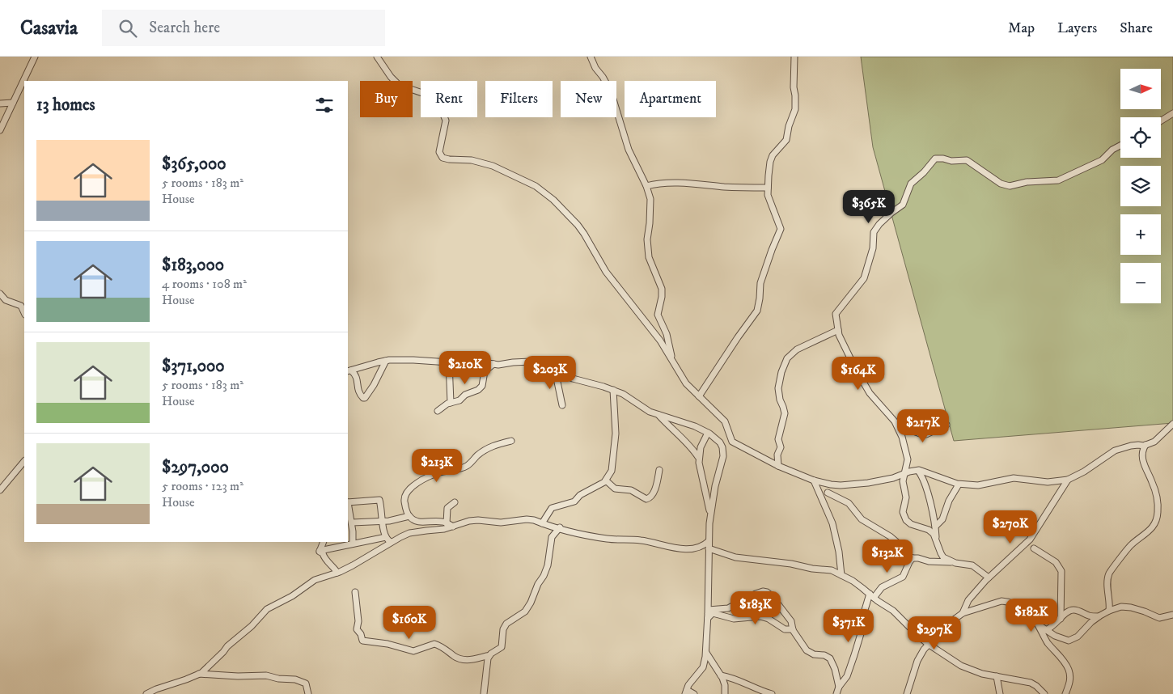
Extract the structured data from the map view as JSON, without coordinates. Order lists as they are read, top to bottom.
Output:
{
  "north": "right",
  "page": {
    "header": "Casavia",
    "search": "Search here",
    "nav": ["Map", "Layers", "Share"],
    "map_buttons": ["+", "−"],
    "chip": [
      "Buy",
      "Rent",
      "Filters",
      "New",
      "Apartment"
    ],
    "heading": "13 homes",
    "list": [
      {
        "name": "$365,000",
        "note": "5 rooms · 183 m² · House"
      },
      {
        "name": "$183,000",
        "note": "4 rooms · 108 m² · House"
      },
      {
        "name": "$371,000",
        "note": "5 rooms · 183 m² · House"
      },
      {
        "name": "$297,000",
        "note": "5 rooms · 123 m² · House"
      }
    ],
    "price": [
      "$365K",
      "$210K",
      "$203K",
      "$164K",
      "$217K",
      "$213K",
      "$270K",
      "$132K",
      "$183K",
      "$182K",
      "$160K",
      "$371K",
      "$297K"
    ]
  }
}
